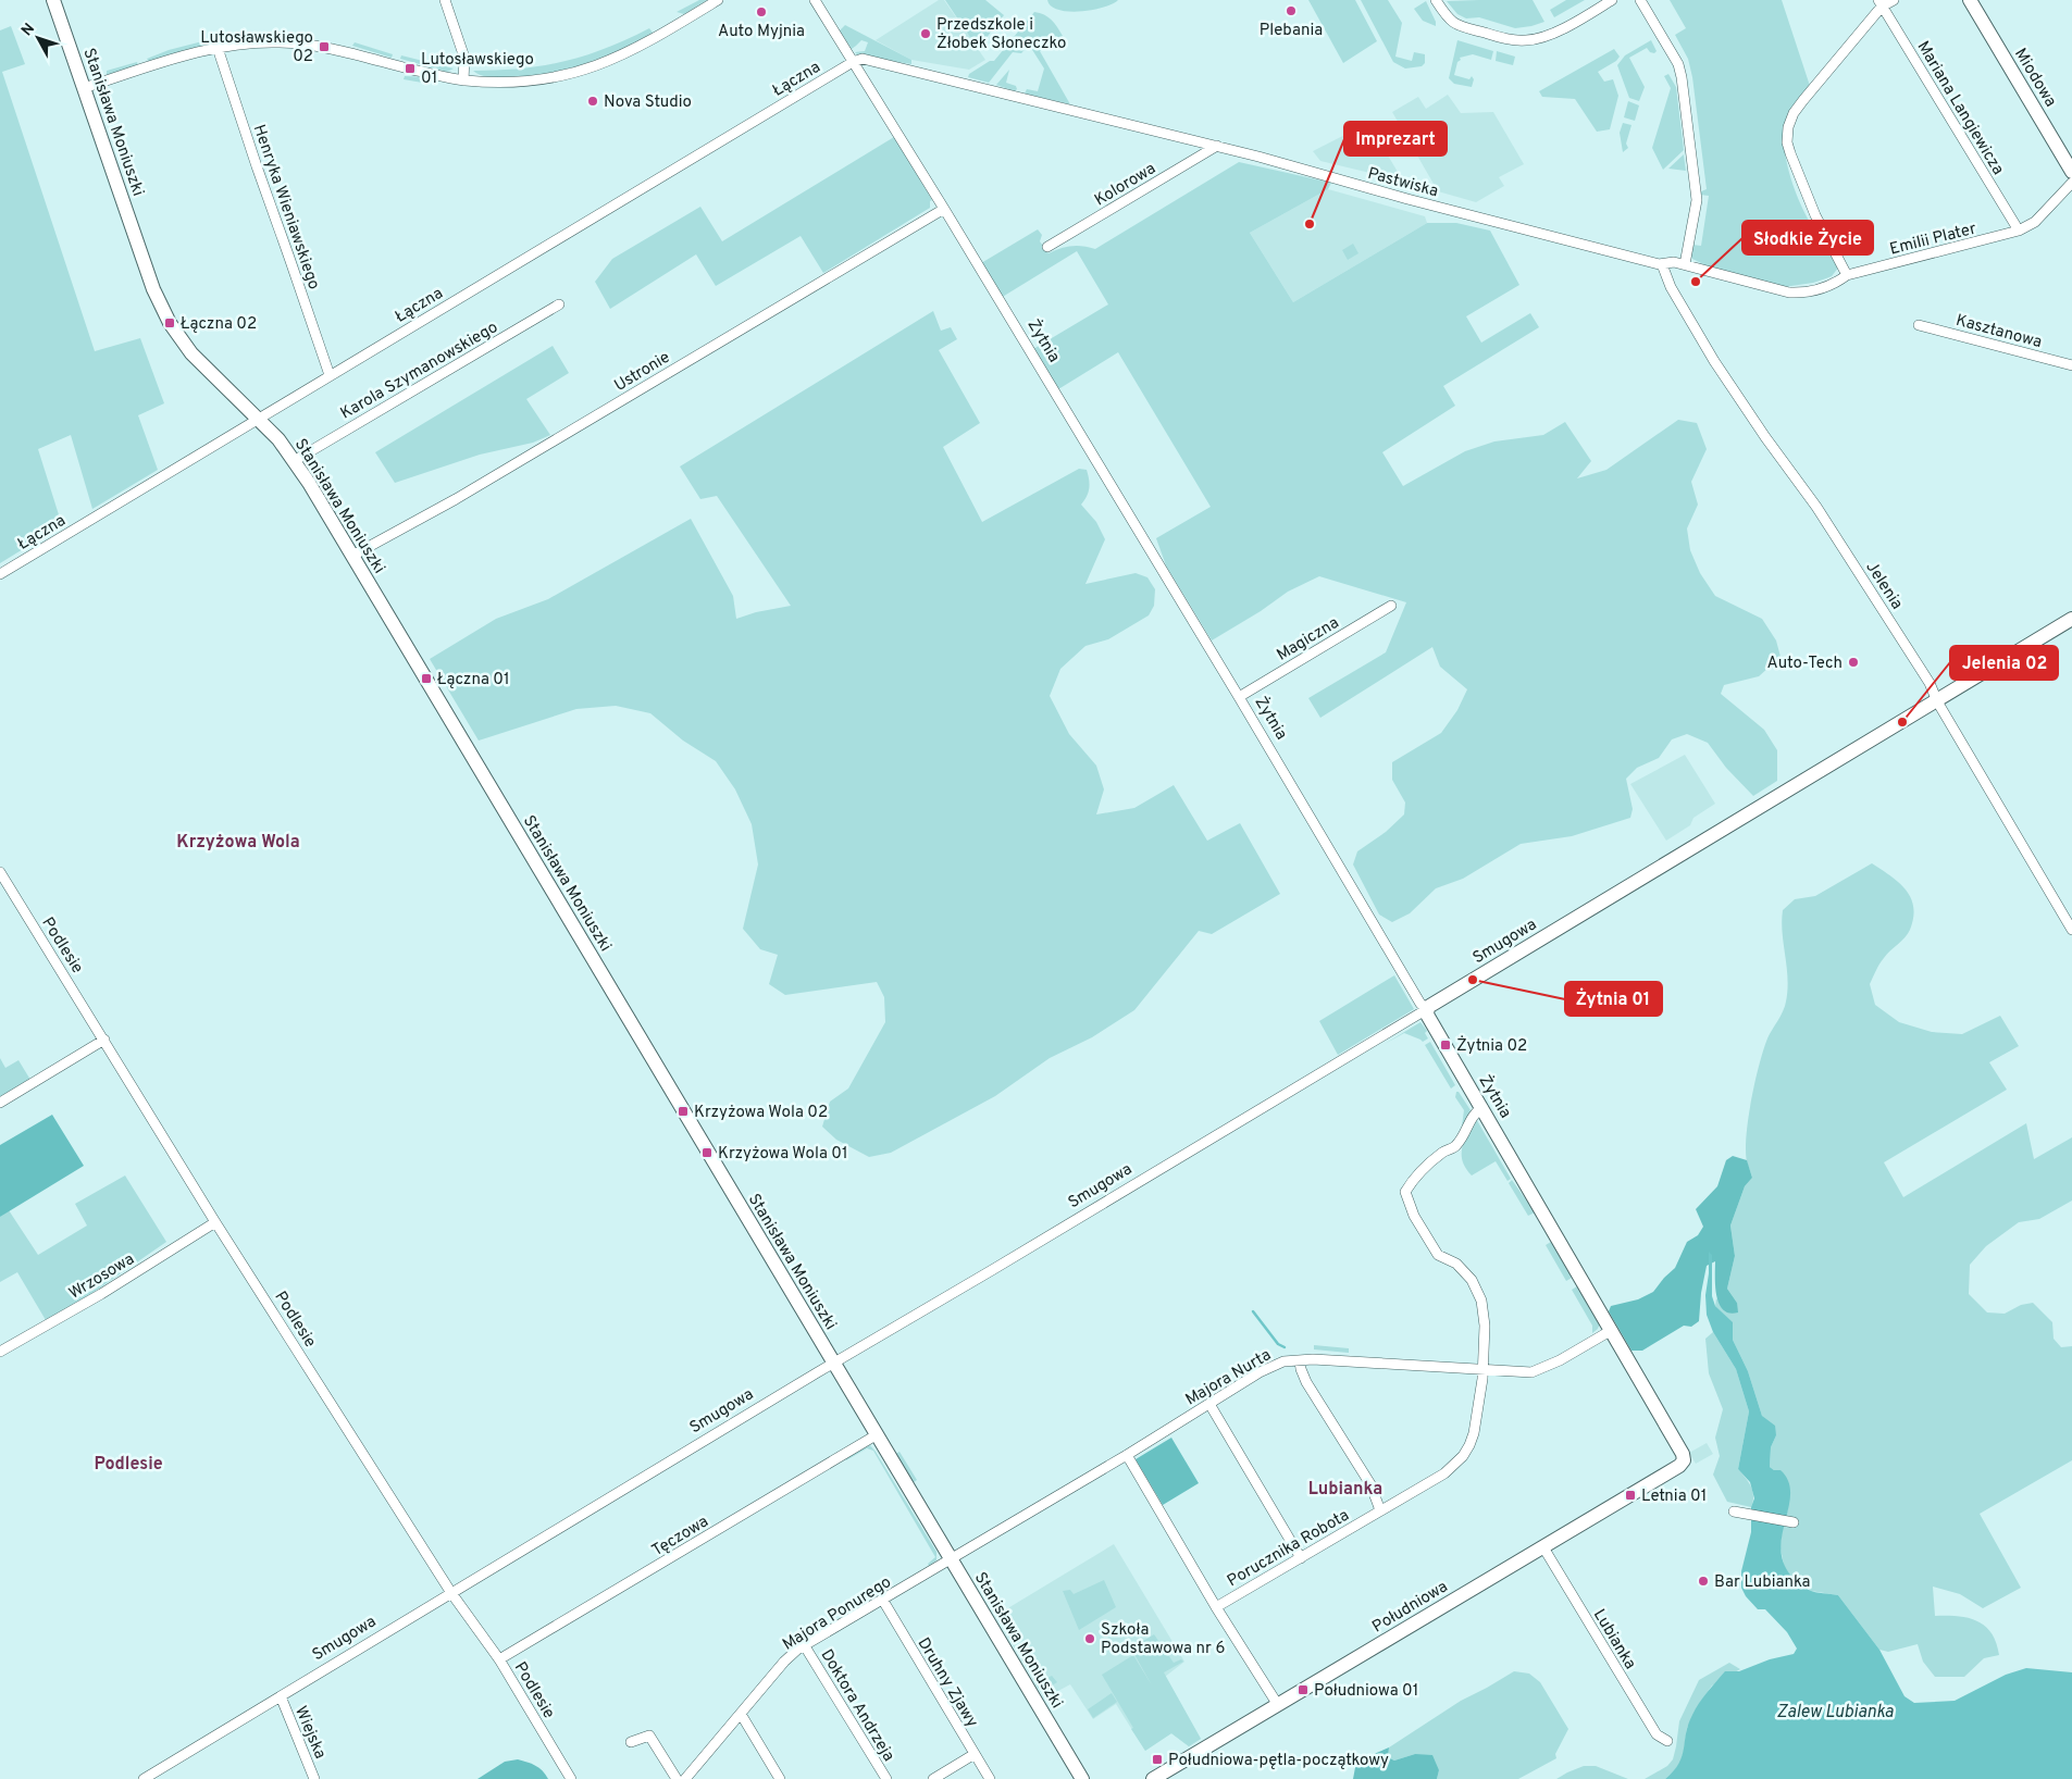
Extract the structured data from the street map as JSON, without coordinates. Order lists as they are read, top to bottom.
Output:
{
  "streets": {
    "street": [
      "Miodowa",
      "Łączna",
      "Mariana Langiewicza",
      "Stanisława Moniuszki",
      "Pastwiska",
      "Kolorowa",
      "Henryka Wieniawskiego",
      "Emilii Plater",
      "Kasztanowa",
      "Żytnia",
      "Karola Szymanowskiego",
      "Ustronie",
      "Jelenia",
      "Magiczna",
      "Smugowa",
      "Podlesie",
      "Wrzosowa",
      "Majora Nurta",
      "Tęczowa",
      "Porucznika Robota",
      "Południowa",
      "Majora Ponurego",
      "Lubianka",
      "Druhny Zjawy",
      "Doktora Andrzeja",
      "Wiejska"
    ]
  },
  "crossings": [
    ["Łączna", "Stanisława Moniuszki"],
    ["Łączna", "Pastwiska"],
    ["Łączna", "Henryka Wieniawskiego"],
    ["Łączna", "Żytnia"],
    ["Mariana Langiewicza", "Emilii Plater"],
    ["Stanisława Moniuszki", "Karola Szymanowskiego"],
    ["Stanisława Moniuszki", "Ustronie"],
    ["Stanisława Moniuszki", "Smugowa"],
    ["Stanisława Moniuszki", "Majora Nurta"],
    ["Stanisława Moniuszki", "Tęczowa"],
    ["Stanisława Moniuszki", "Majora Ponurego"],
    ["Pastwiska", "Kolorowa"],
    ["Pastwiska", "Emilii Plater"],
    ["Pastwiska", "Żytnia"],
    ["Pastwiska", "Jelenia"],
    ["Żytnia", "Ustronie"],
    ["Żytnia", "Magiczna"],
    ["Żytnia", "Smugowa"],
    ["Żytnia", "Majora Nurta"],
    ["Żytnia", "Porucznika Robota"],
    ["Żytnia", "Południowa"],
    ["Jelenia", "Smugowa"],
    ["Smugowa", "Podlesie"],
    ["Smugowa", "Wiejska"],
    ["Podlesie", "Wrzosowa"],
    ["Podlesie", "Tęczowa"],
    ["Majora Nurta", "Porucznika Robota"],
    ["Majora Nurta", "Majora Ponurego"],
    ["Południowa", "Lubianka"],
    ["Majora Ponurego", "Druhny Zjawy"],
    ["Majora Ponurego", "Doktora Andrzeja"]
  ],
  "districts": ["Krzyżowa Wola", "Podlesie", "Lubianka"],
  "water": ["Zalew Lubianka"],
  "places": {
    "other": [
      "Plebania",
      "Auto Myjnia",
      "Przedszkole i Żłobek Słoneczko",
      "Nova Studio",
      "Imprezart",
      "Słodkie Życie",
      "Auto-Tech",
      "Jelenia 02",
      "Żytnia 01",
      "Bar Lubianka",
      "Szkoła Podstawowa nr 6"
    ],
    "transit": [
      "Lutosławskiego 02",
      "Lutosławskiego 01",
      "Łączna 02",
      "Łączna 01",
      "Żytnia 02",
      "Krzyżowa Wola 02",
      "Krzyżowa Wola 01",
      "Letnia 01",
      "Południowa 01",
      "Południowa-pętla-początkowy"
    ]
  },
  "north": "top left"
}
